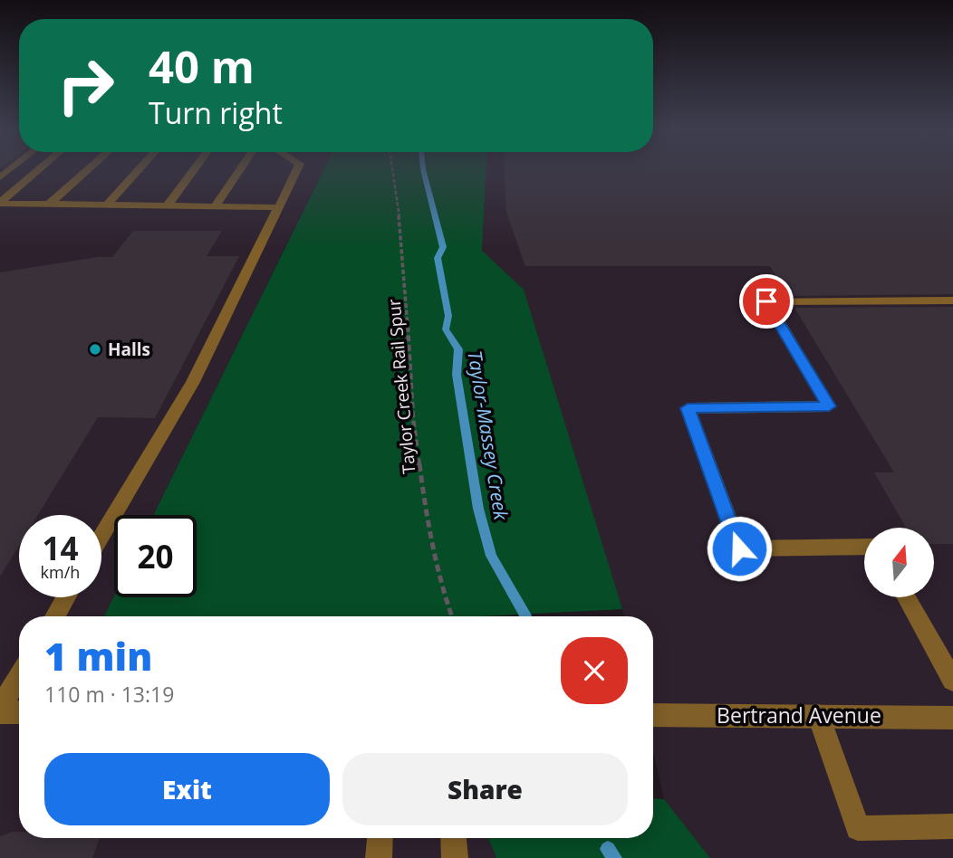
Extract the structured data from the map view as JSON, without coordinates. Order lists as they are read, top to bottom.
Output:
{
  "streets": {
    "street": ["Bertrand Avenue"],
    "path": ["Taylor Creek Rail Spur"]
  },
  "water": ["Taylor-Massey Creek"],
  "places": ["Halls"],
  "north": "top",
  "page": {
    "turn": ["40 m", "Turn right"],
    "speed": "14 km/h",
    "limit": "20",
    "heading": ["1 min", "110 m · 13:19"],
    "buttons": ["Exit", "Share"]
  }
}
